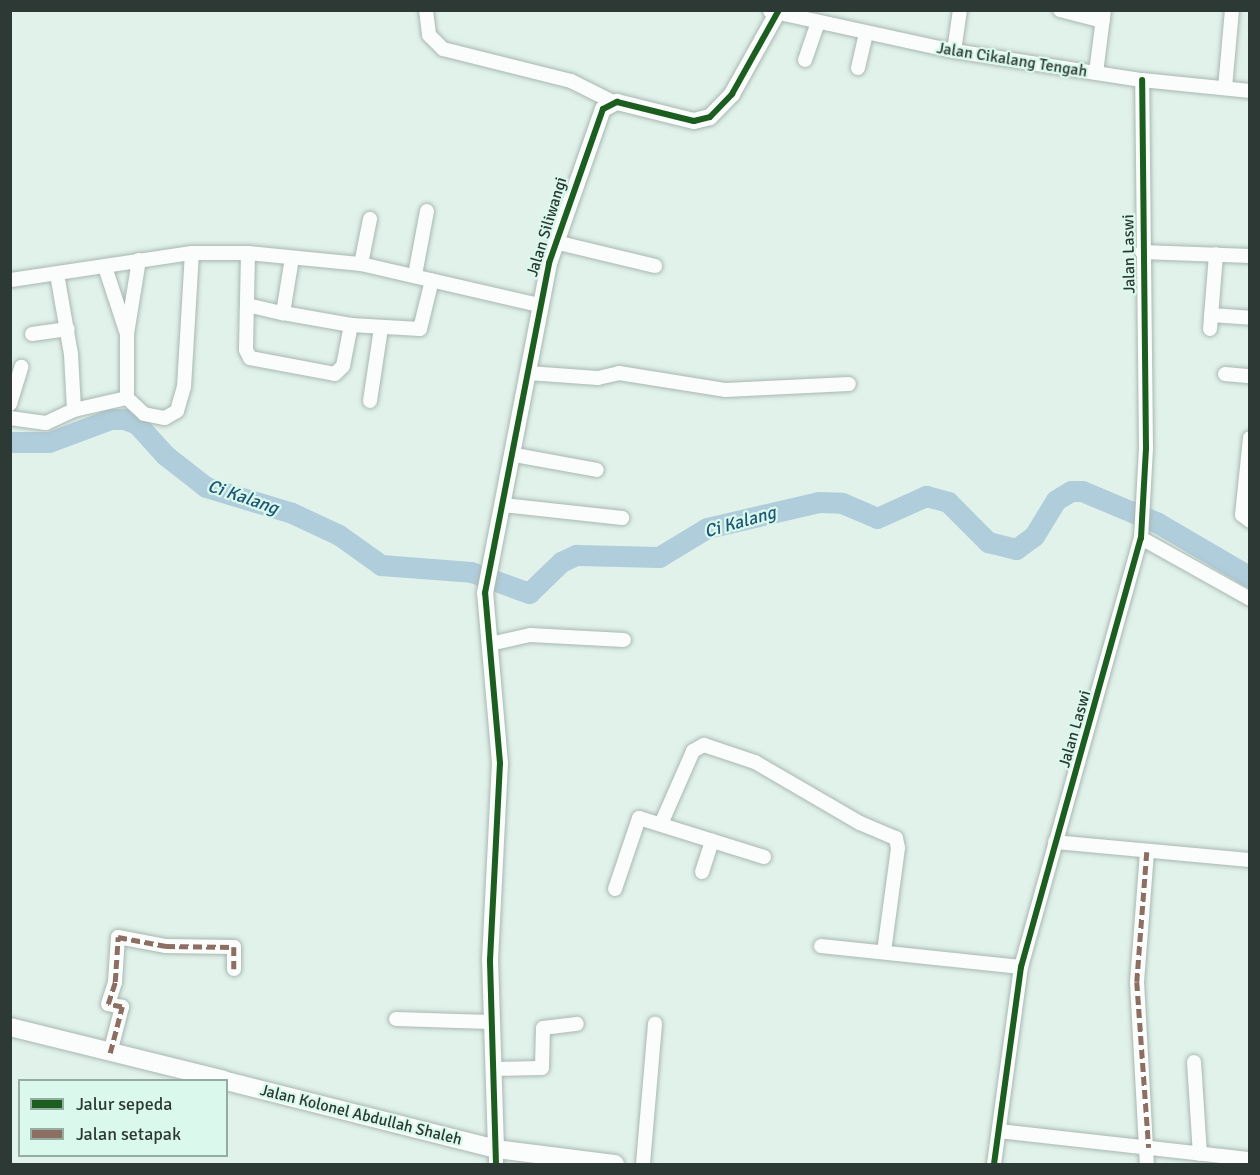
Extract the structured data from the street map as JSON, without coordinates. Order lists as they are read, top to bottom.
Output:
{
  "streets": {
    "main road": ["Jalan Kolonel Abdullah Shaleh"],
    "street": ["Jalan Cikalang Tengah", "Jalan Siliwangi", "Jalan Laswi"]
  },
  "crossings": [
    ["Jalan Cikalang Tengah", "Jalan Laswi"],
    ["Jalan Siliwangi", "Jalan Kolonel Abdullah Shaleh"]
  ],
  "water": ["Ci Kalang"],
  "legend": ["Jalur sepeda", "Jalan setapak"]
}
